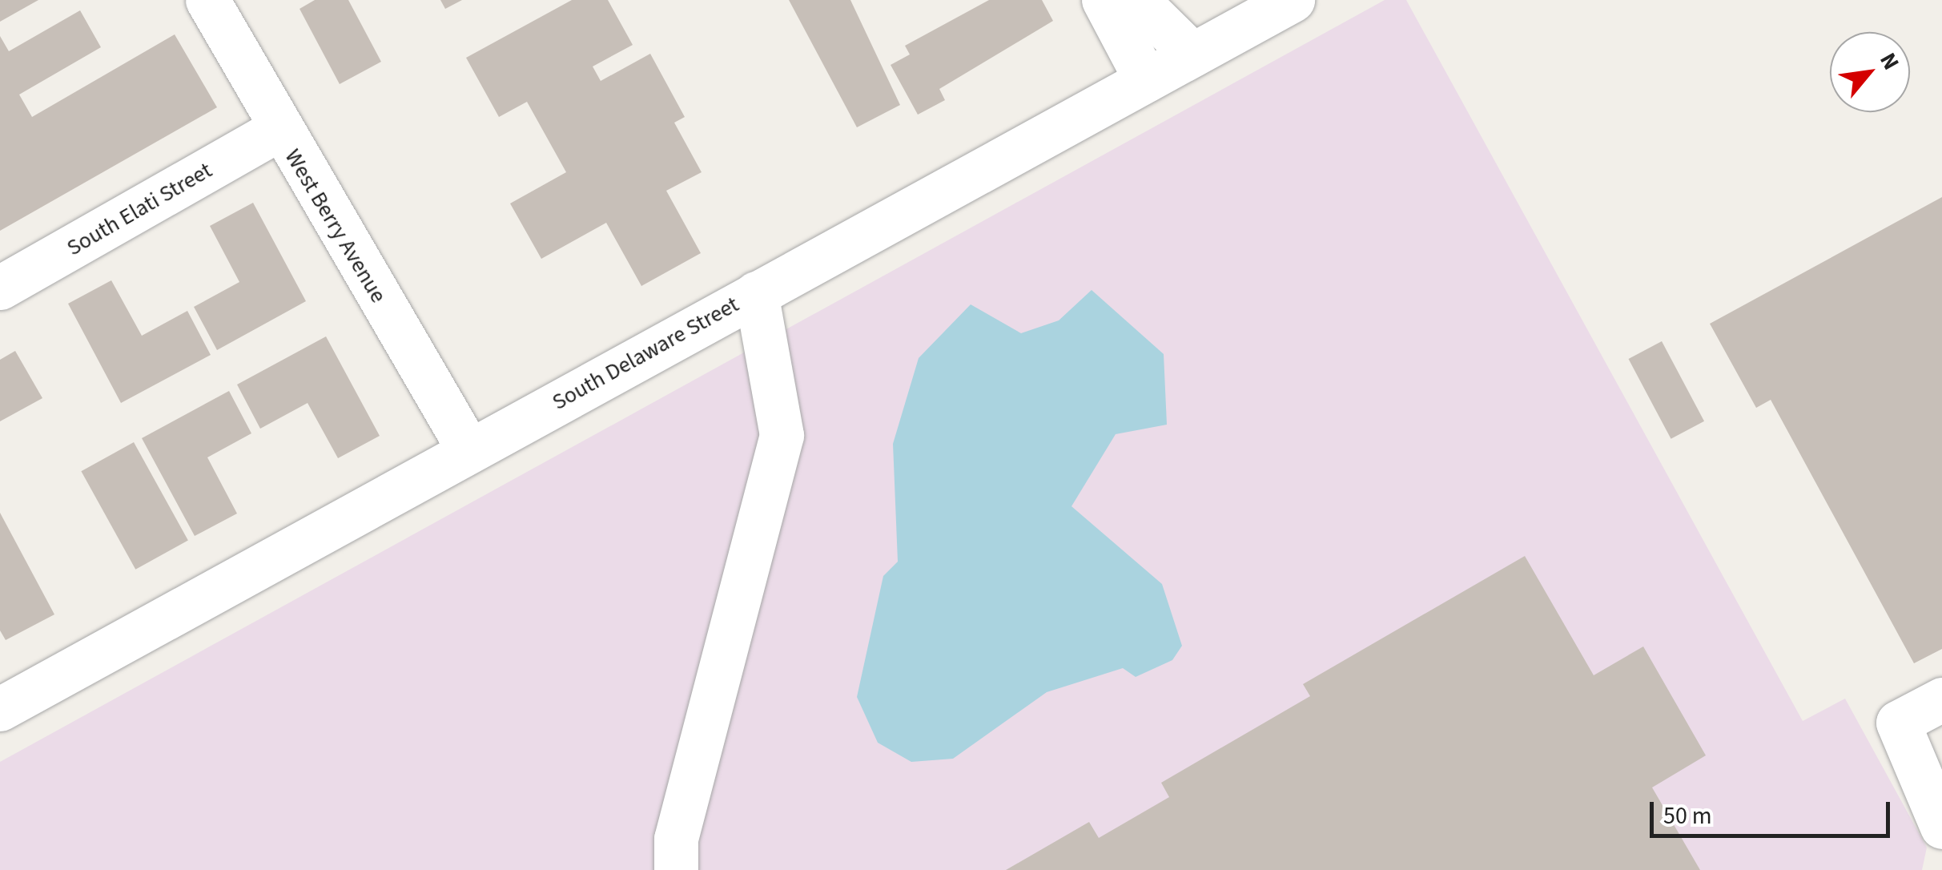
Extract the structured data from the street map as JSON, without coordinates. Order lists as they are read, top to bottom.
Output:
{
  "streets": {
    "street": ["South Elati Street", "West Berry Avenue", "South Delaware Street"]
  },
  "crossings": [
    ["South Elati Street", "West Berry Avenue"],
    ["West Berry Avenue", "South Delaware Street"]
  ],
  "scale_bar": "50 m",
  "north": "top right"
}
